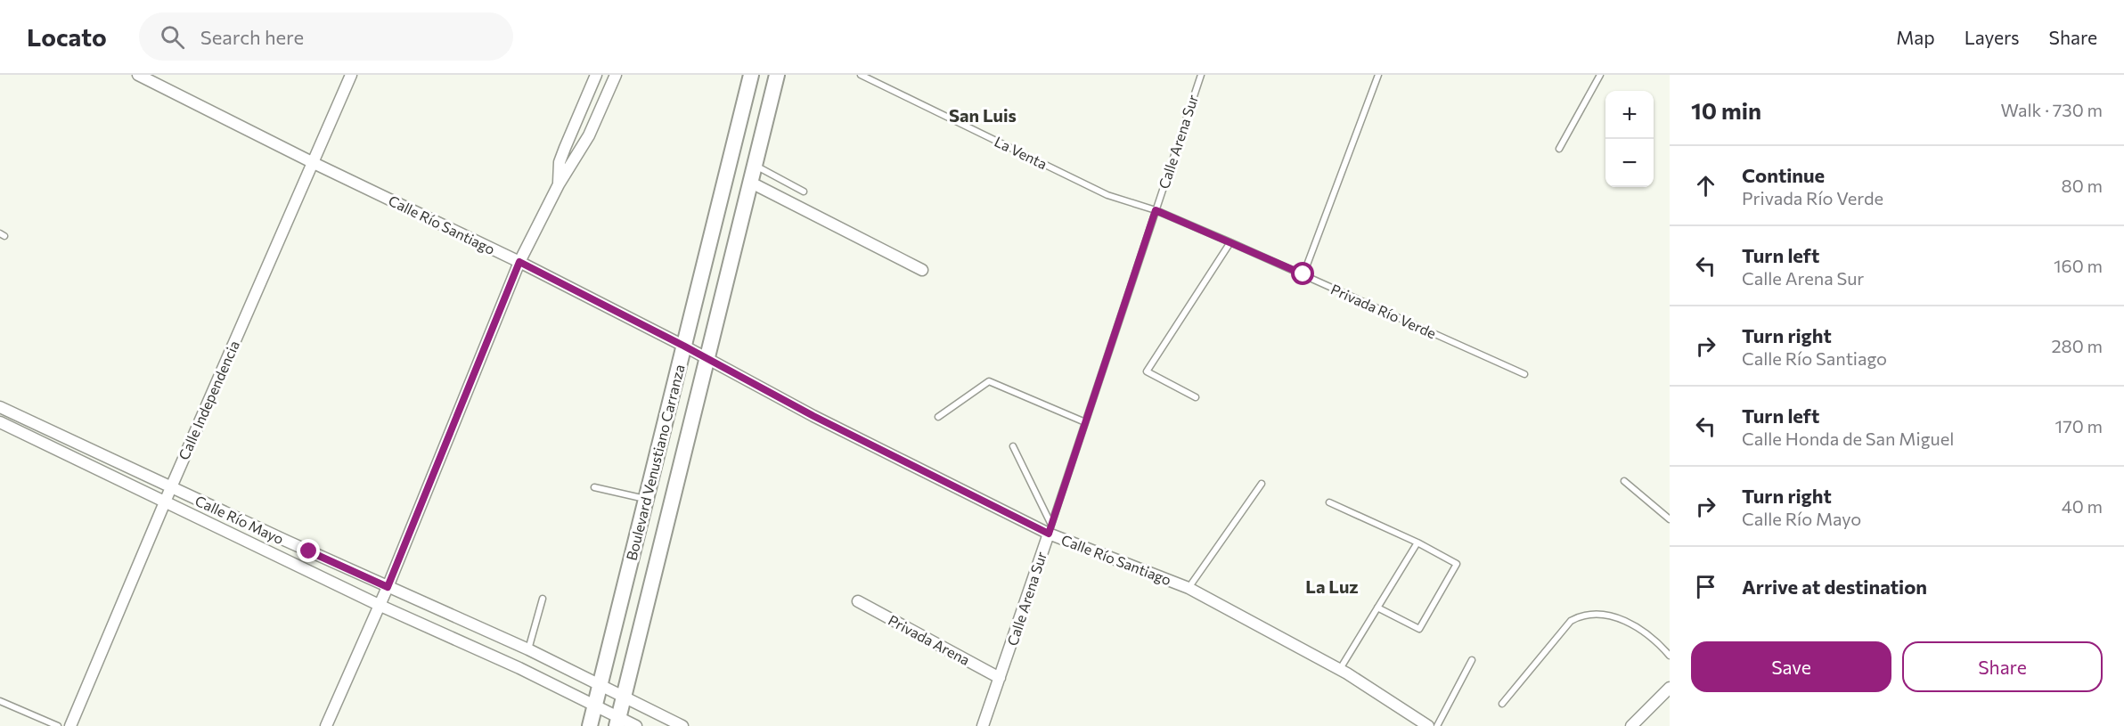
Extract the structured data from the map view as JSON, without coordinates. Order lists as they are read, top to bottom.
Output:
{
  "streets": {
    "main road": ["Boulevard Venustiano Carranza"],
    "street": [
      "Calle Arena Sur",
      "Calle Río Santiago",
      "Calle Independencia",
      "Calle Río Mayo",
      "Privada Arena"
    ],
    "lane": ["La Venta", "Privada Río Verde"]
  },
  "crossings": [
    ["Calle Arena Sur", "La Venta"],
    ["Calle Arena Sur", "Calle Río Santiago"],
    ["Calle Arena Sur", "Privada Río Verde"],
    ["Calle Arena Sur", "Privada Arena"],
    ["La Venta", "Privada Río Verde"],
    ["Calle Río Santiago", "Calle Independencia"],
    ["Calle Río Santiago", "Boulevard Venustiano Carranza"],
    ["Calle Independencia", "Calle Río Mayo"],
    ["Boulevard Venustiano Carranza", "Calle Río Mayo"]
  ],
  "districts": ["San Luis", "La Luz"],
  "page": {
    "header": "Locato",
    "search": "Search here",
    "nav": ["Map", "Layers", "Share"],
    "heading": ["10 min", "Walk · 730 m"],
    "map_buttons": ["+", "−"],
    "list": [
      ["Continue", "Privada Río Verde", "80 m"],
      ["Turn left", "Calle Arena Sur", "160 m"],
      ["Turn right", "Calle Río Santiago", "280 m"],
      ["Turn left", "Calle Honda de San Miguel", "170 m"],
      ["Turn right", "Calle Río Mayo", "40 m"],
      "Arrive at destination"
    ],
    "buttons": ["Save", "Share"]
  }
}
